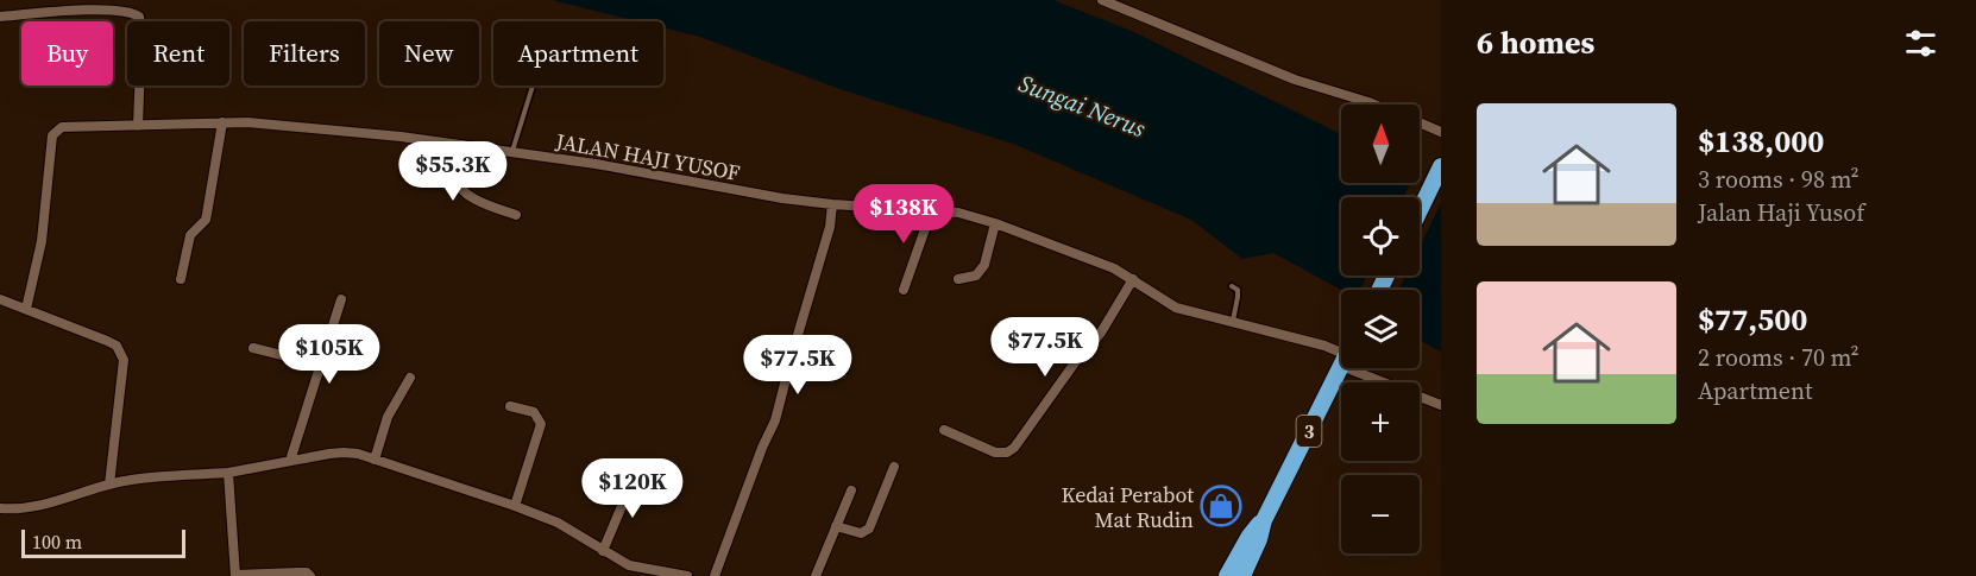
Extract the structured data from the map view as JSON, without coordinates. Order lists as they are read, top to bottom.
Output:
{
  "streets": {
    "highway": ["3"],
    "street": ["JALAN HAJI YUSOF"]
  },
  "water": ["Sungai Nerus"],
  "places": {
    "shop": ["Kedai Perabot Mat Rudin"]
  },
  "scale_bar": "100 m",
  "north": "top",
  "page": {
    "heading": "6 homes",
    "chip": [
      "Buy",
      "Rent",
      "Filters",
      "New",
      "Apartment"
    ],
    "list": [
      {
        "name": "$138,000",
        "note": "3 rooms · 98 m² · Jalan Haji Yusof"
      },
      {
        "name": "$77,500",
        "note": "2 rooms · 70 m² · Apartment"
      }
    ],
    "map_buttons": ["+", "−"],
    "price": [
      "$55.3K",
      "$138K",
      "$77.5K",
      "$105K",
      "$77.5K",
      "$120K"
    ],
    "scale": "100 m"
  }
}
